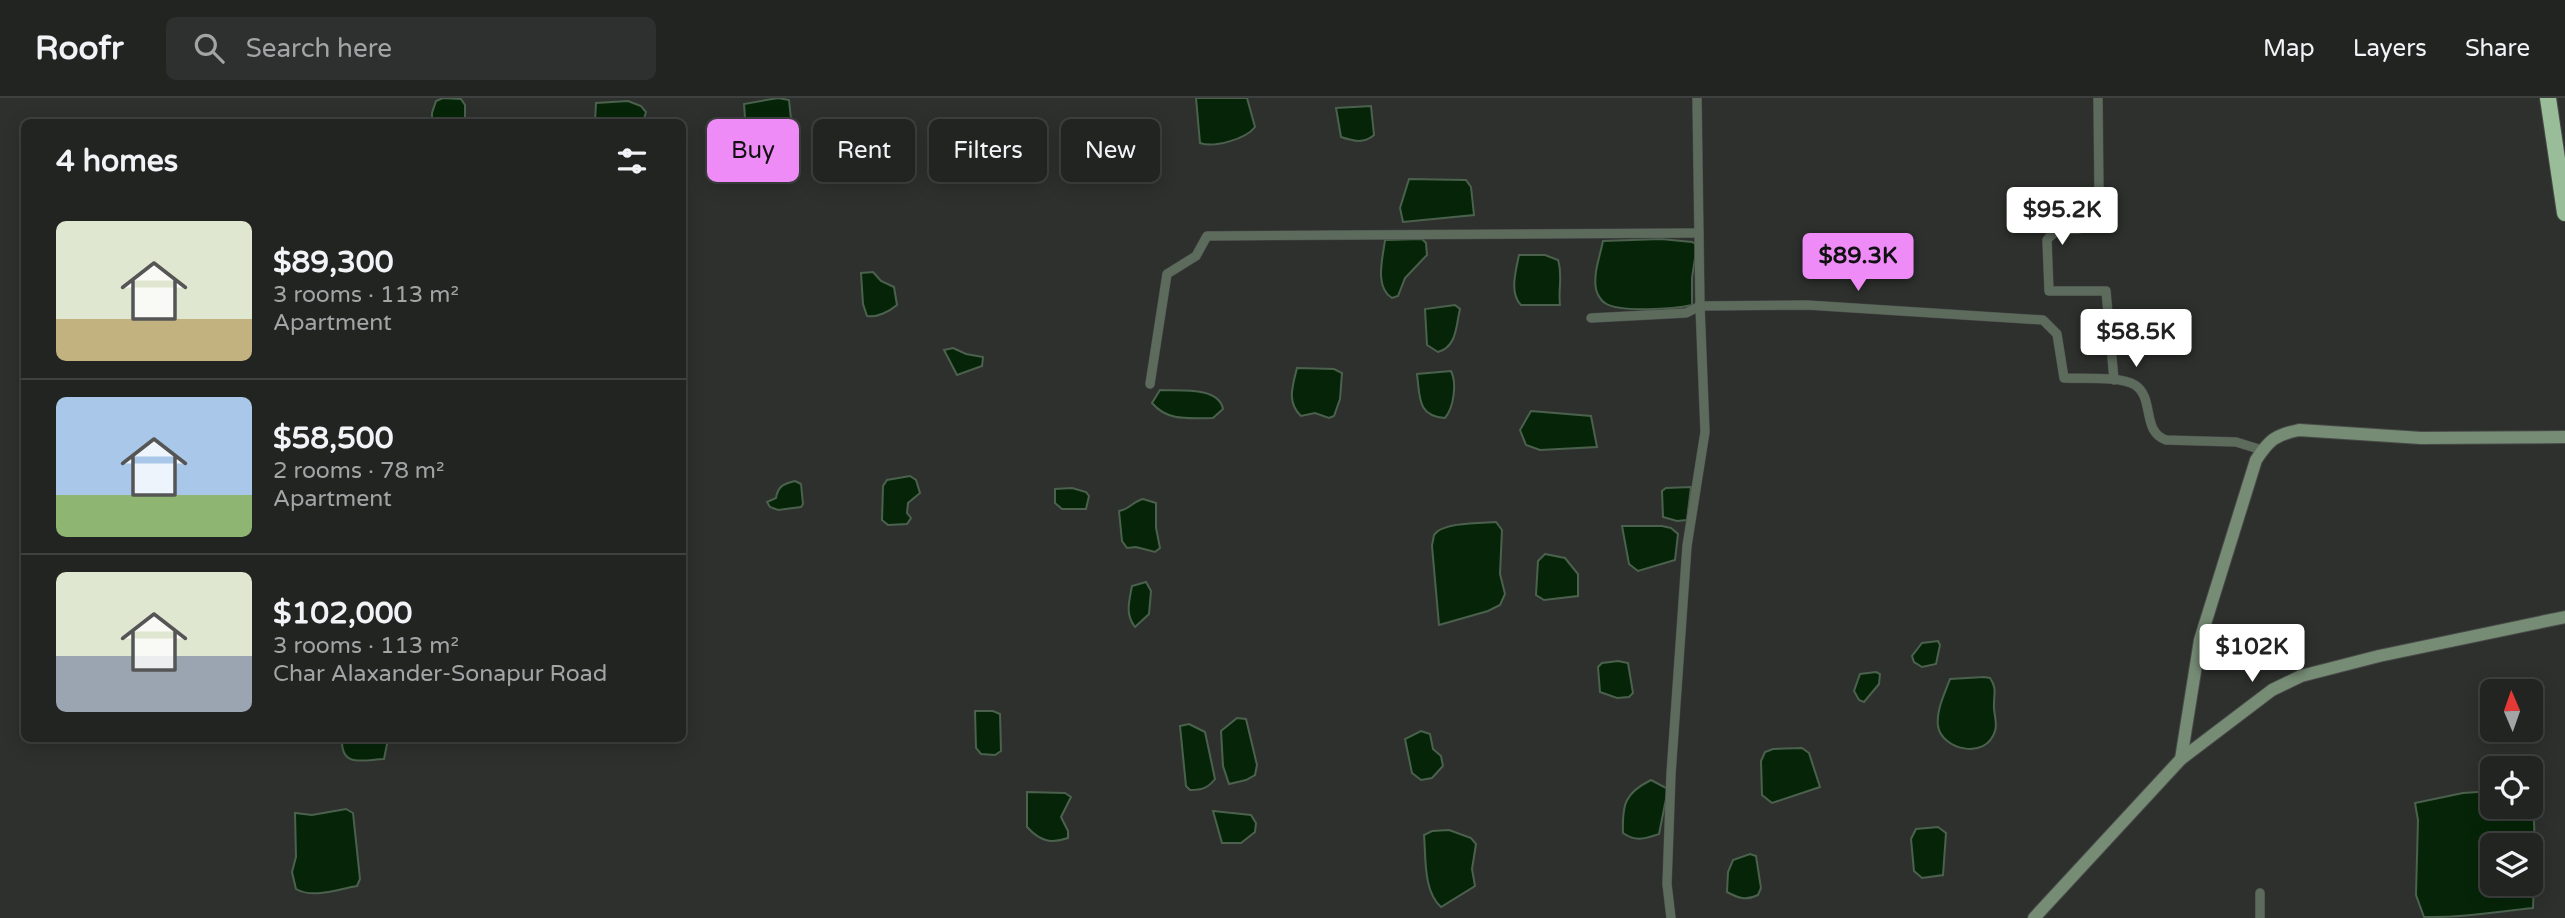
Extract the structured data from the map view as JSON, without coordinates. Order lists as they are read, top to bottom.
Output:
{
  "north": "top",
  "page": {
    "header": "Roofr",
    "search": "Search here",
    "nav": ["Map", "Layers", "Share"],
    "chip": [
      "Buy",
      "Rent",
      "Filters",
      "New"
    ],
    "heading": "4 homes",
    "price": [
      "$95.2K",
      "$89.3K",
      "$58.5K",
      "$102K"
    ],
    "list": [
      {
        "name": "$89,300",
        "note": "3 rooms · 113 m² · Apartment"
      },
      {
        "name": "$58,500",
        "note": "2 rooms · 78 m² · Apartment"
      },
      {
        "name": "$102,000",
        "note": "3 rooms · 113 m² · Char Alaxander-Sonapur Road"
      }
    ]
  }
}
